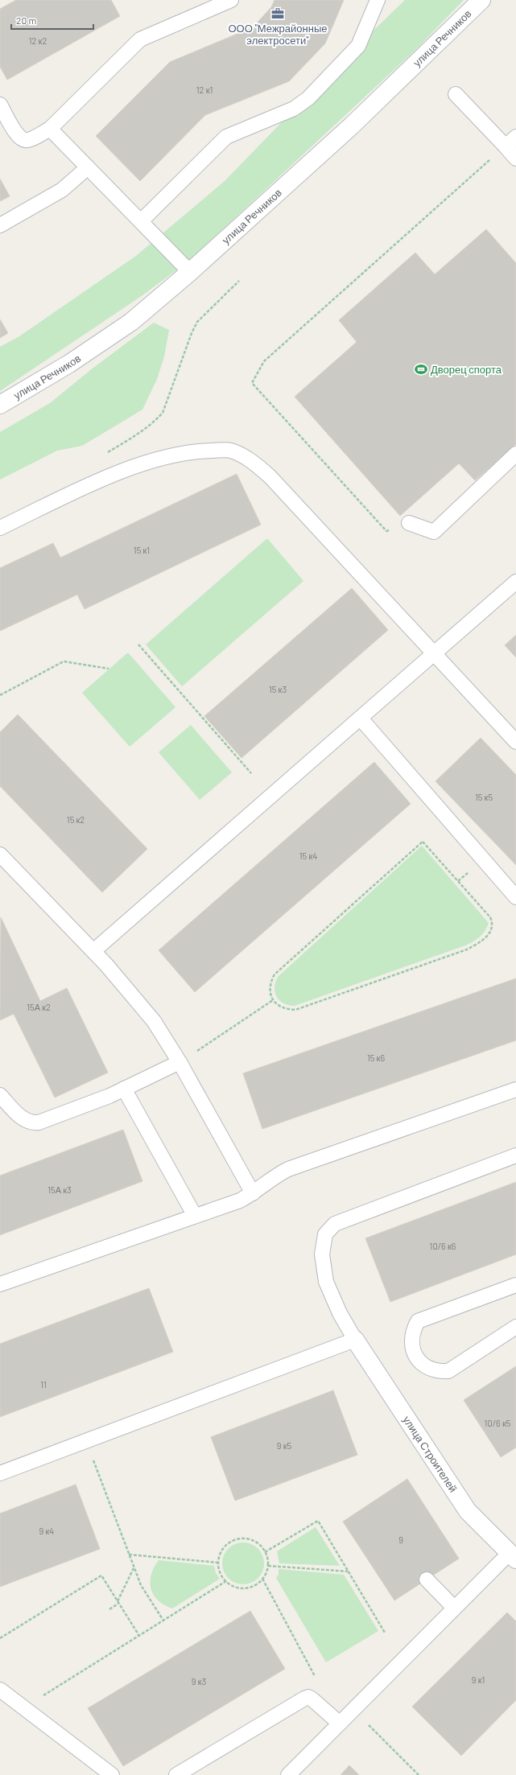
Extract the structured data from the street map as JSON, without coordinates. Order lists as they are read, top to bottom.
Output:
{
  "streets": {
    "street": ["улица Речников", "улица Строителей"]
  },
  "places": {
    "office": ["ООО \"Межрайонные электросети\""],
    "sports": ["Дворец спорта"]
  },
  "house_numbers": [
    "12 к2",
    "12 к1",
    "15 к1",
    "15 к3",
    "15 к5",
    "15 к2",
    "15 к4",
    "15А к2",
    "15 к6",
    "15А к3",
    "10/6 к6",
    "11",
    "10/6 к5",
    "9 к5",
    "9 к4",
    "9",
    "9 к1",
    "9 к3"
  ],
  "scale_bar": "20 m"
}
